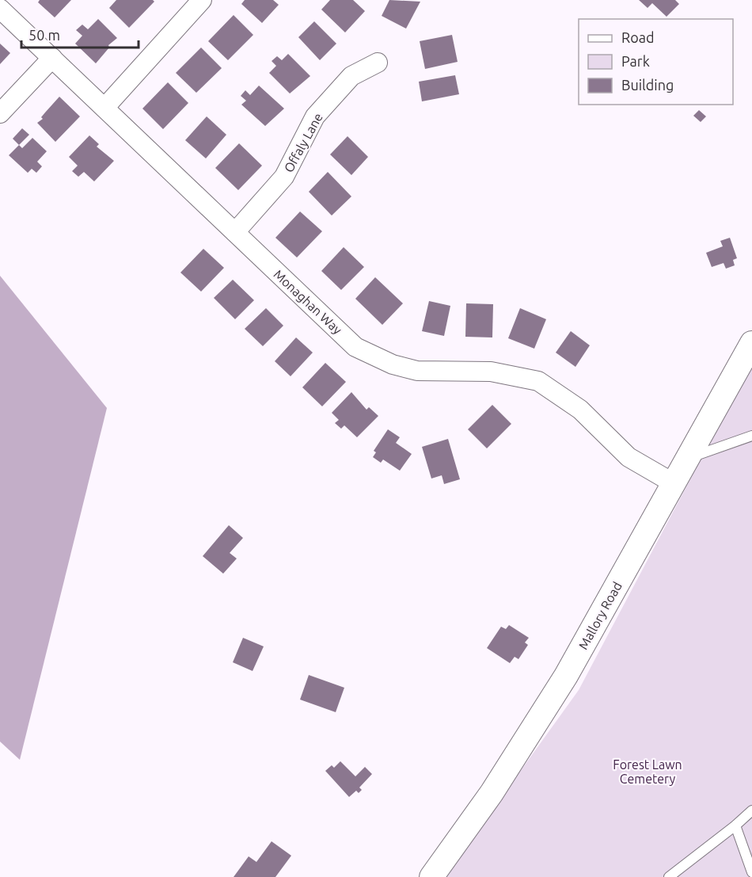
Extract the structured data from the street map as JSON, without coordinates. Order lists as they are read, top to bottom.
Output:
{
  "streets": {
    "street": ["Offaly Lane", "Monaghan Way", "Mallory Road"]
  },
  "crossings": [
    ["Offaly Lane", "Monaghan Way"],
    ["Monaghan Way", "Mallory Road"]
  ],
  "parks": ["Forest Lawn Cemetery"],
  "legend": ["Road", "Park", "Building"],
  "scale_bar": "50 m"
}
